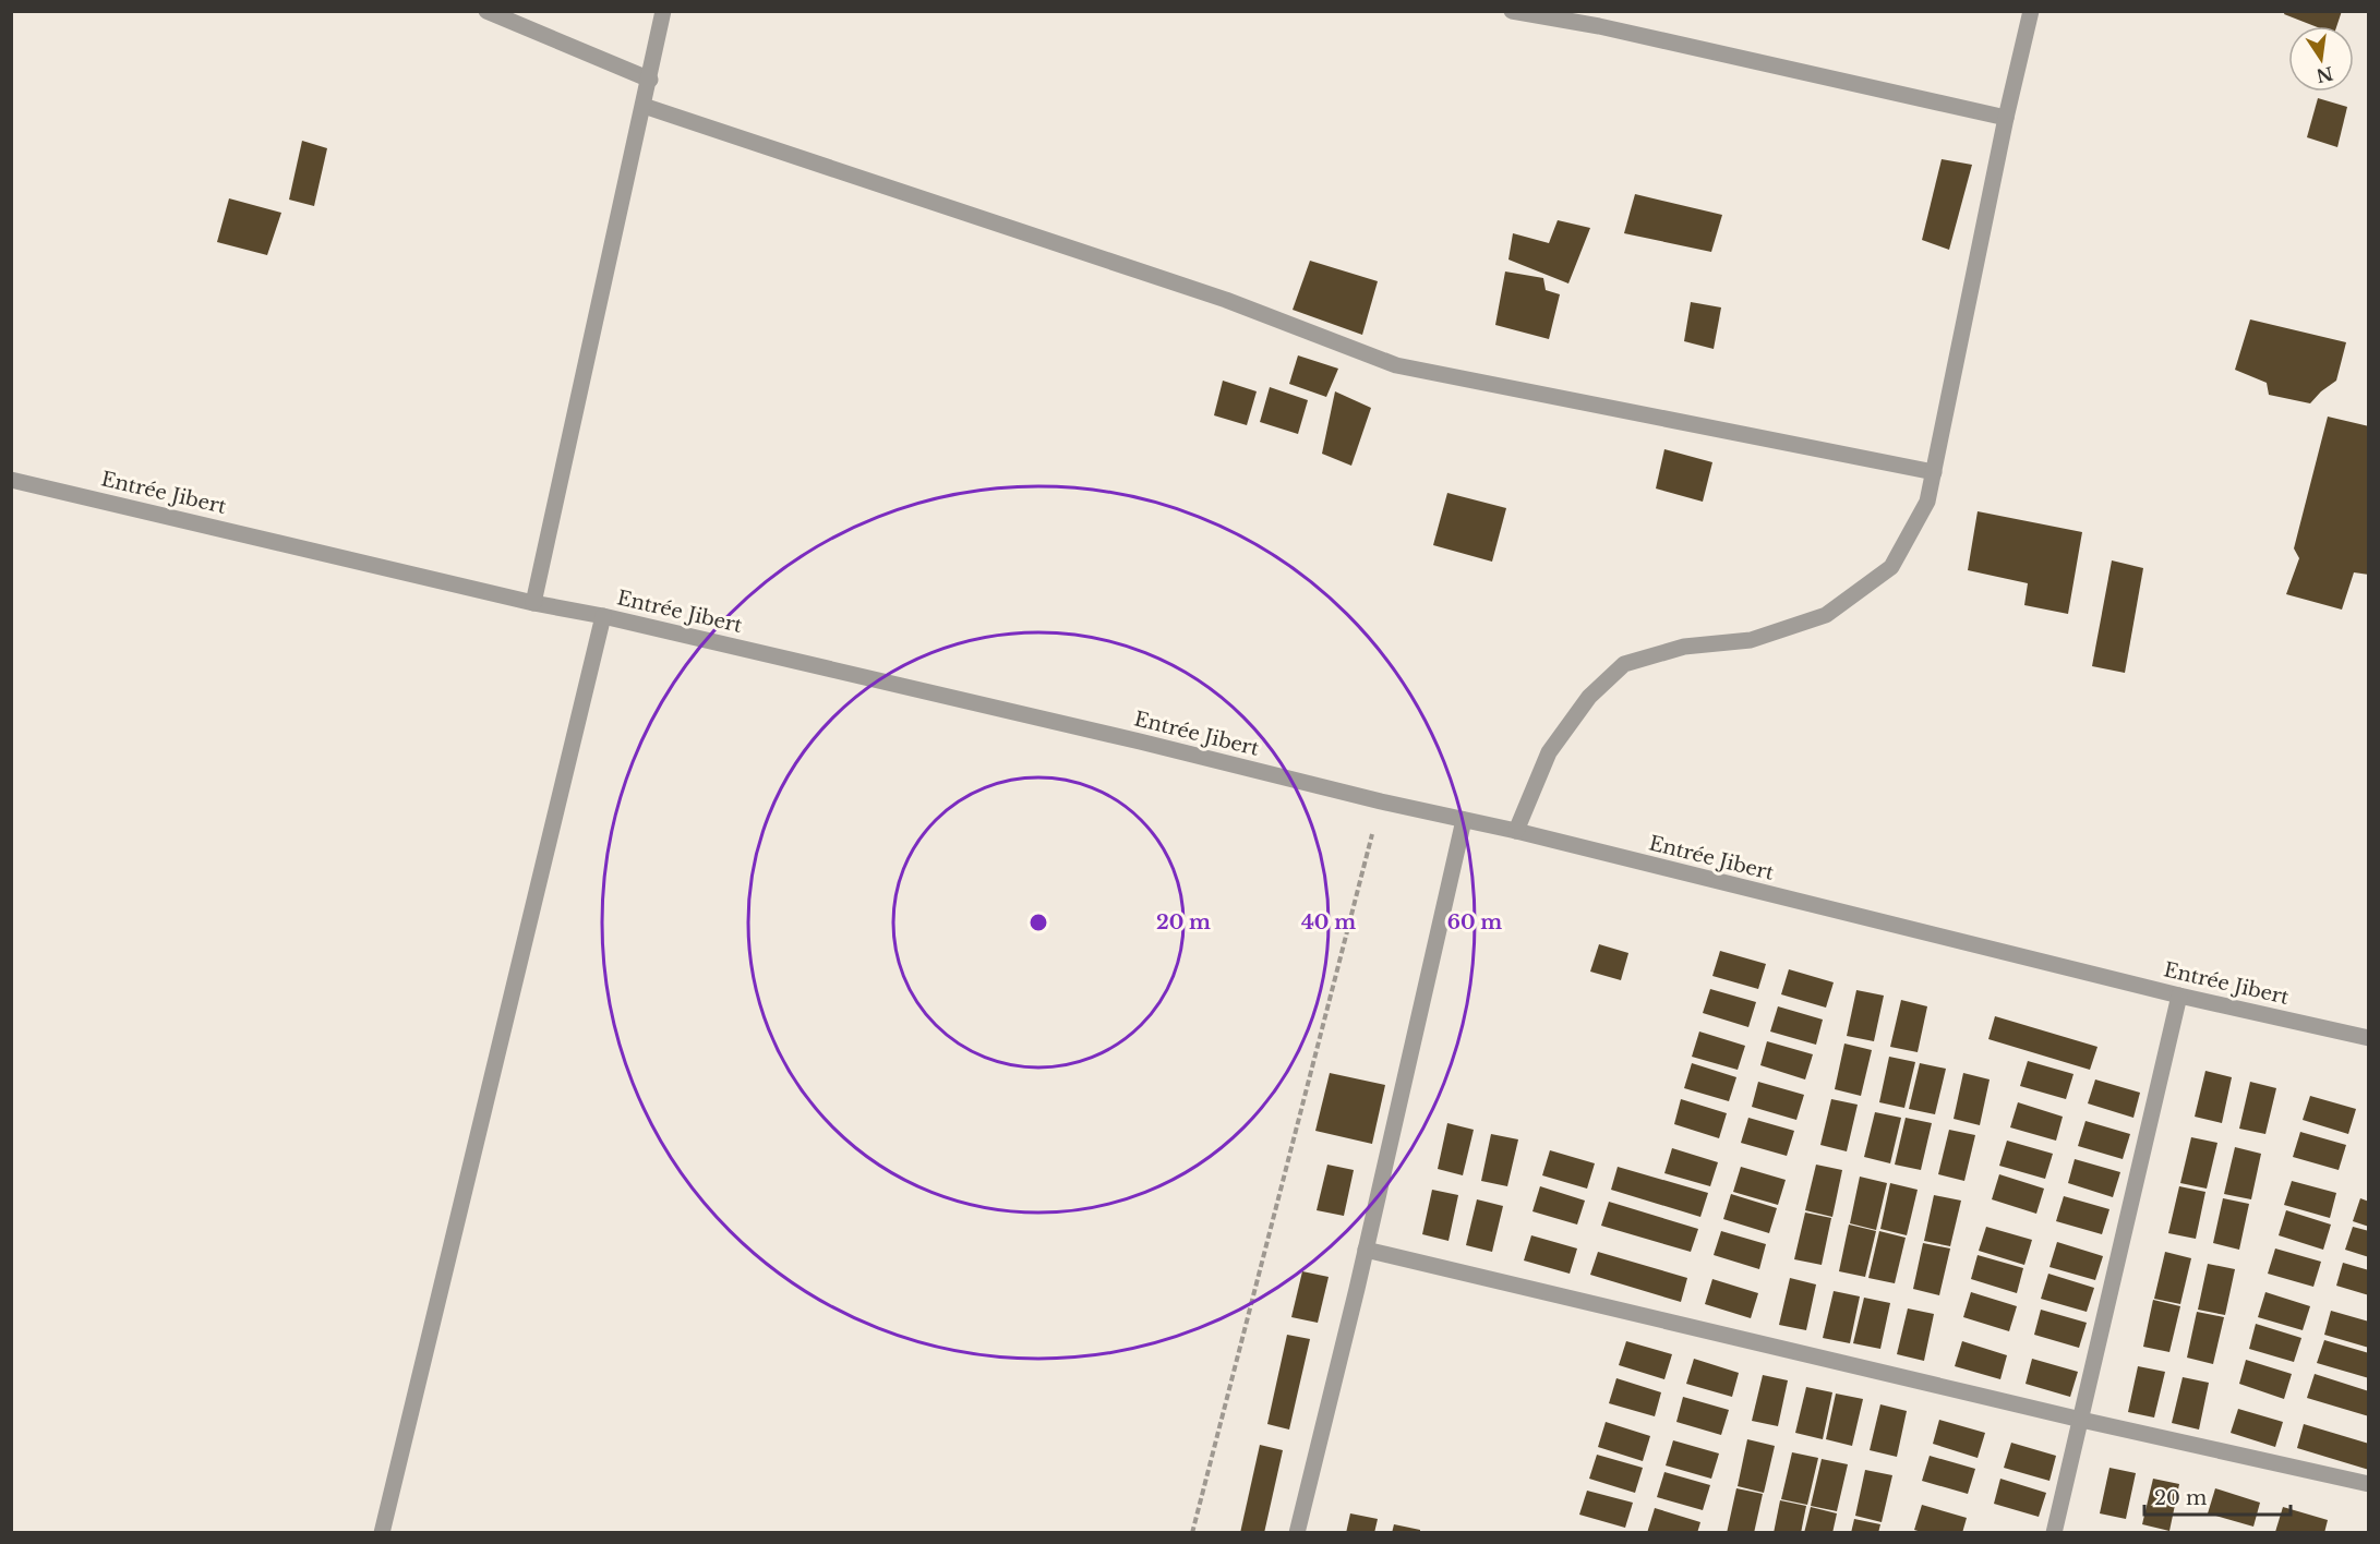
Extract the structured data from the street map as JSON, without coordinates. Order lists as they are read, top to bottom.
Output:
{
  "streets": {
    "street": ["Entrée Jibert"]
  },
  "scale_bar": "20 m",
  "north": "bottom",
  "rings": ["20 m", "40 m", "60 m"]
}
